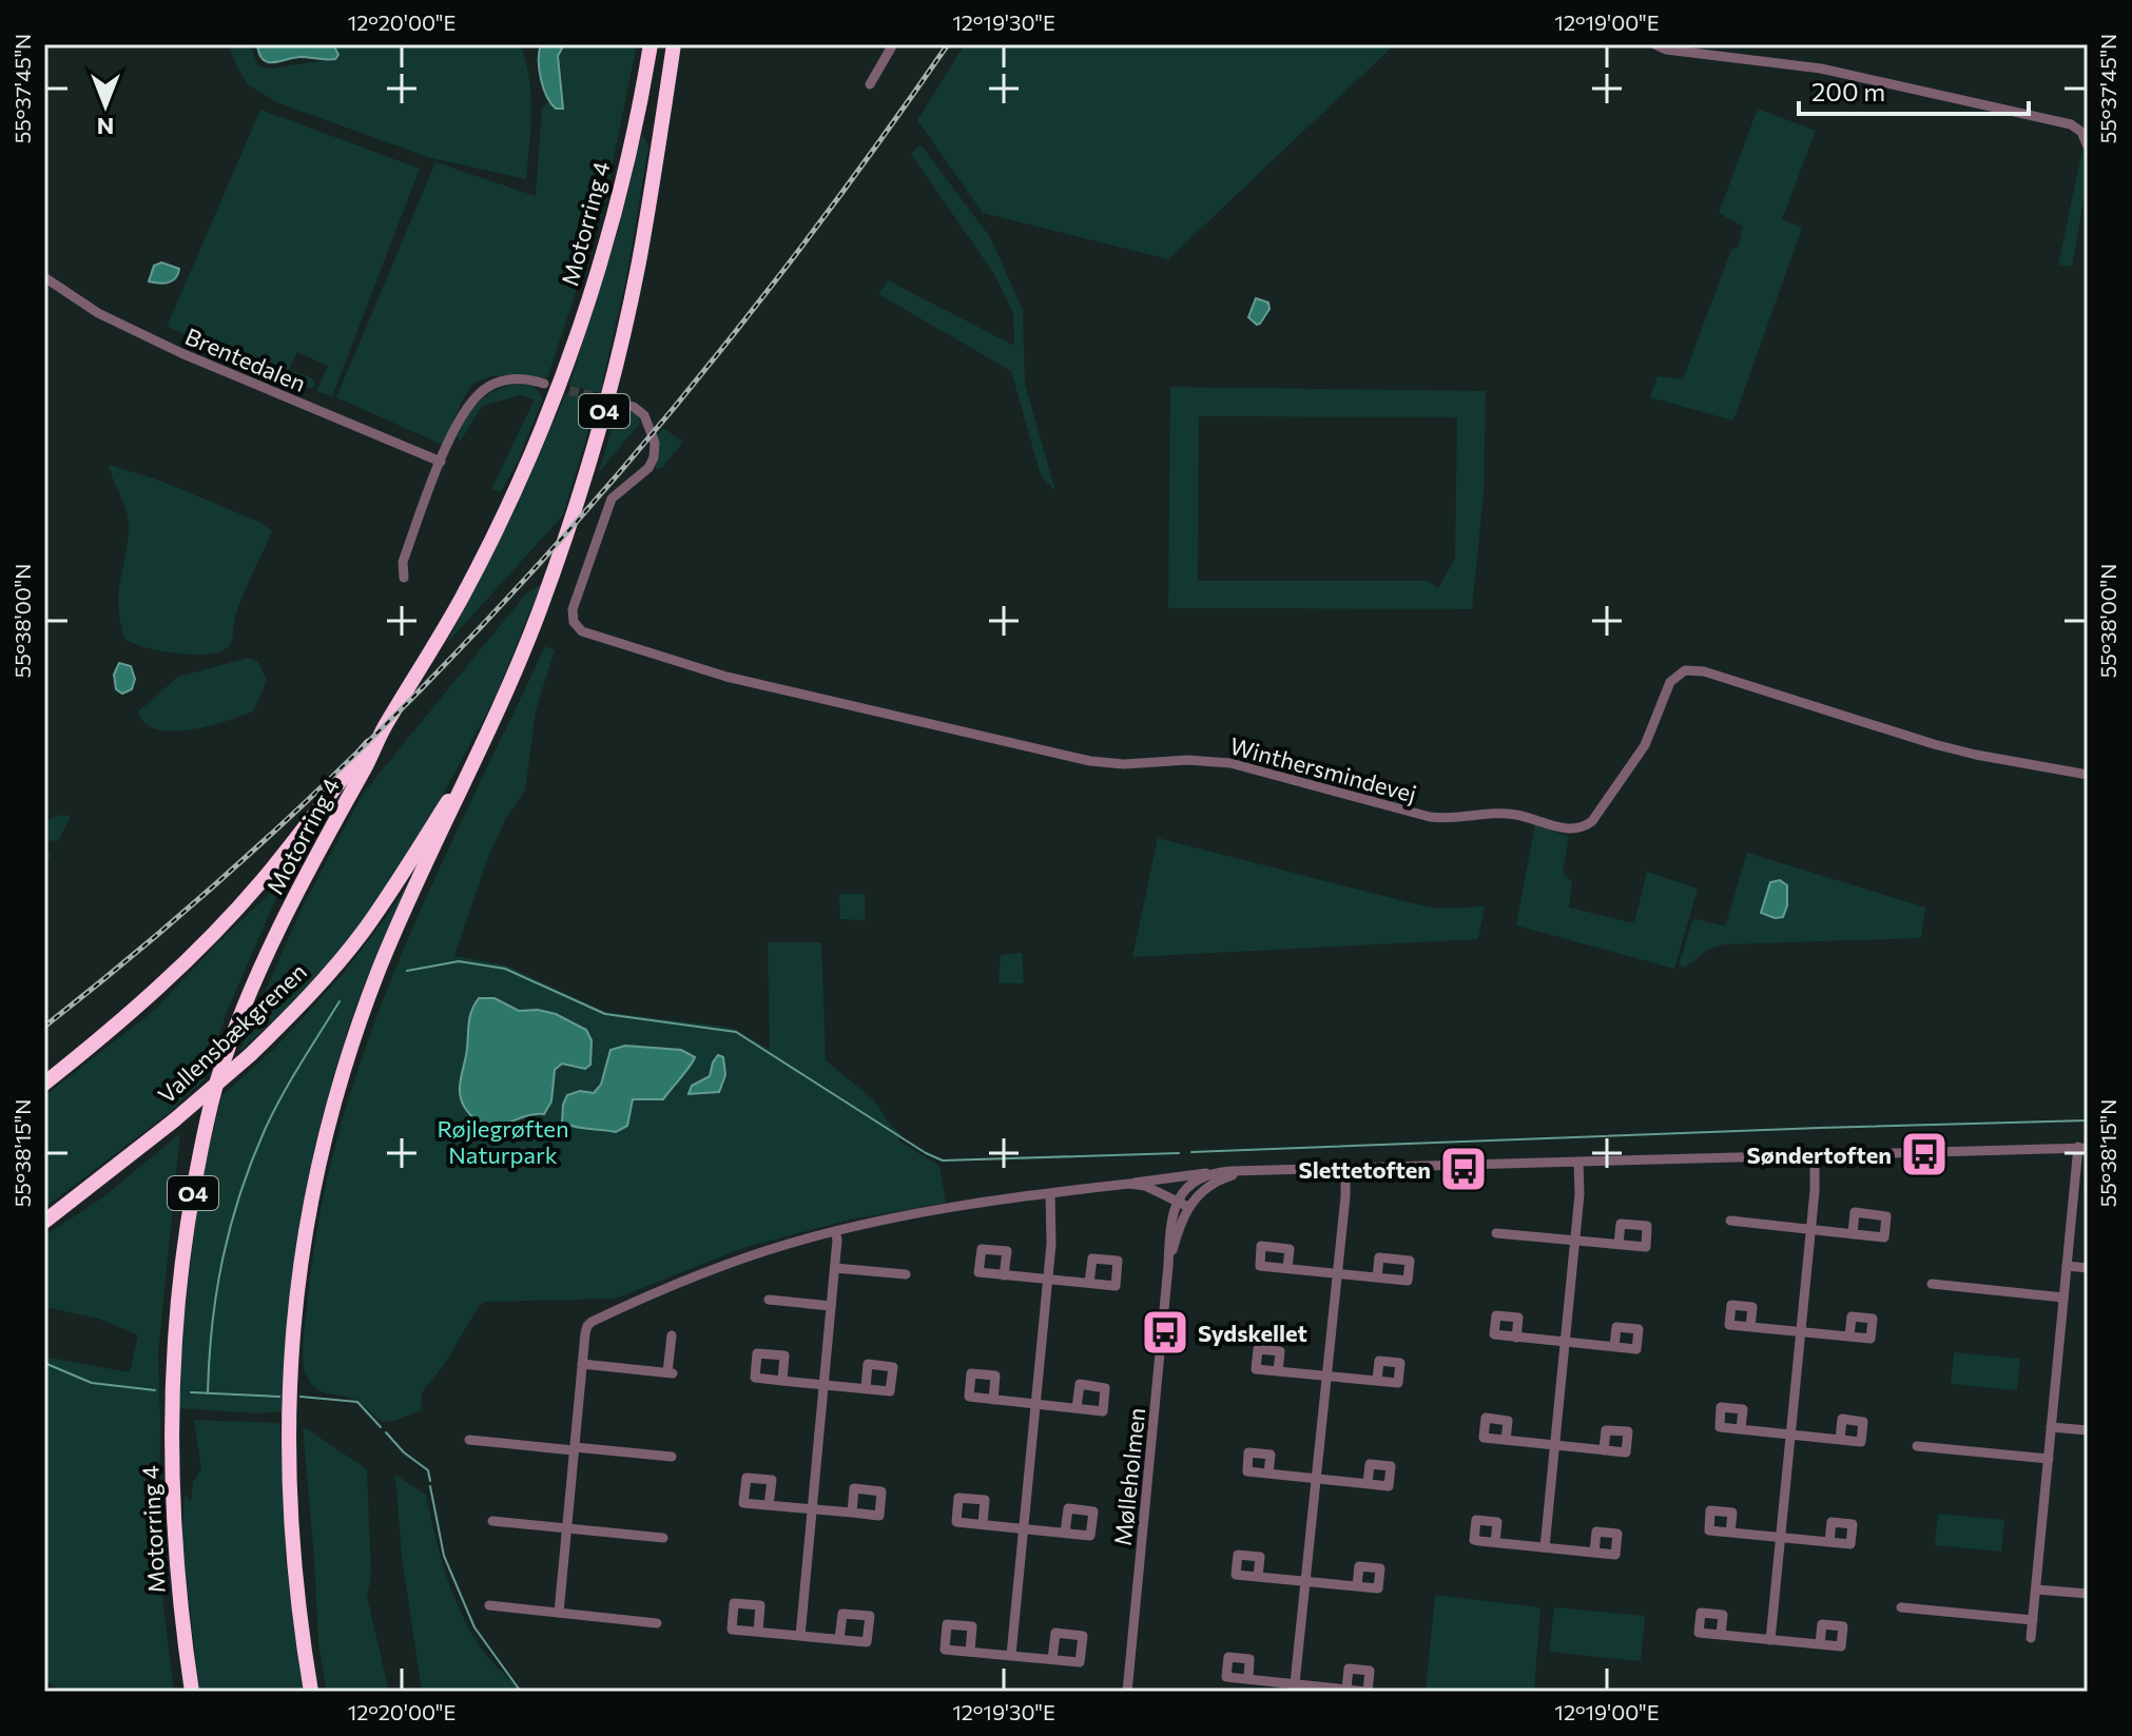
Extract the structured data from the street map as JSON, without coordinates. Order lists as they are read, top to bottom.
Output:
{
  "streets": {
    "highway": ["Motorring 4", "O4", "Vallensbækgrenen"],
    "street": ["Brentedalen", "Winthersmindevej", "Mølleholmen"]
  },
  "crossings": [
    ["O4", "Vallensbækgrenen"]
  ],
  "parks": ["Røjlegrøften Naturpark"],
  "places": {
    "bus stop": ["Søndertoften", "Slettetoften", "Sydskellet"]
  },
  "scale_bar": "200 m",
  "north": "bottom",
  "coordinates": [
    "12°20'00\"E",
    "12°19'30\"E",
    "12°19'00\"E",
    "55°37'45\"N",
    "55°38'00\"N",
    "55°38'15\"N"
  ]
}
